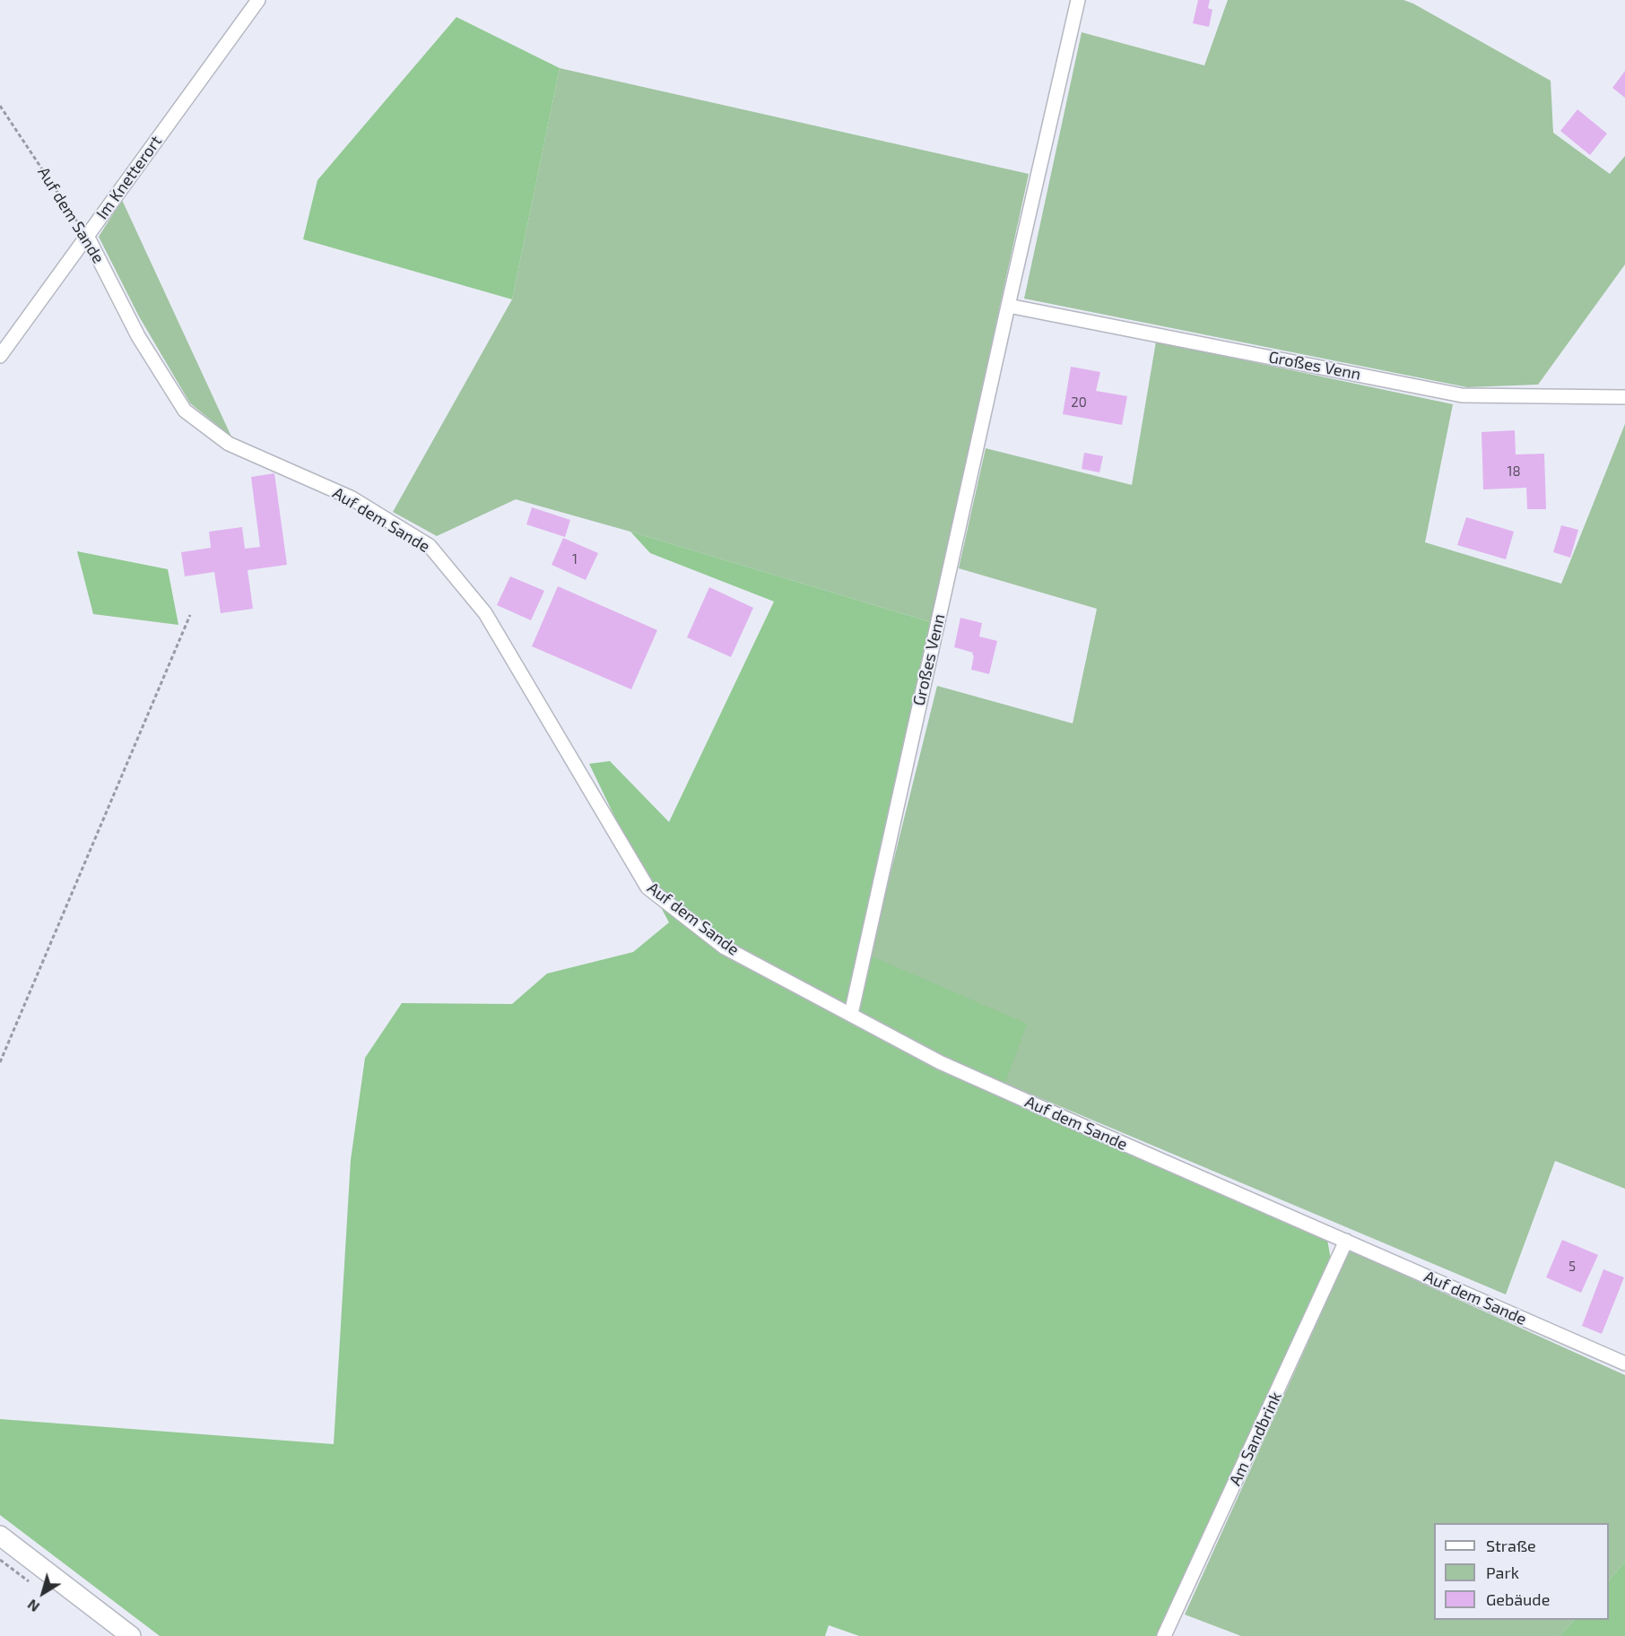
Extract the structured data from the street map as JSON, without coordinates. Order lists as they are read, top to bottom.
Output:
{
  "streets": {
    "street": [
      "Im Knetterort",
      "Auf dem Sande",
      "Großes Venn",
      "Am Sandbrink"
    ]
  },
  "crossings": [
    ["Im Knetterort", "Auf dem Sande"],
    ["Auf dem Sande", "Großes Venn"],
    ["Auf dem Sande", "Am Sandbrink"]
  ],
  "house_numbers": [
    "20",
    "18",
    "1",
    "5"
  ],
  "legend": ["Straße", "Park", "Gebäude"],
  "north": "bottom left"
}
